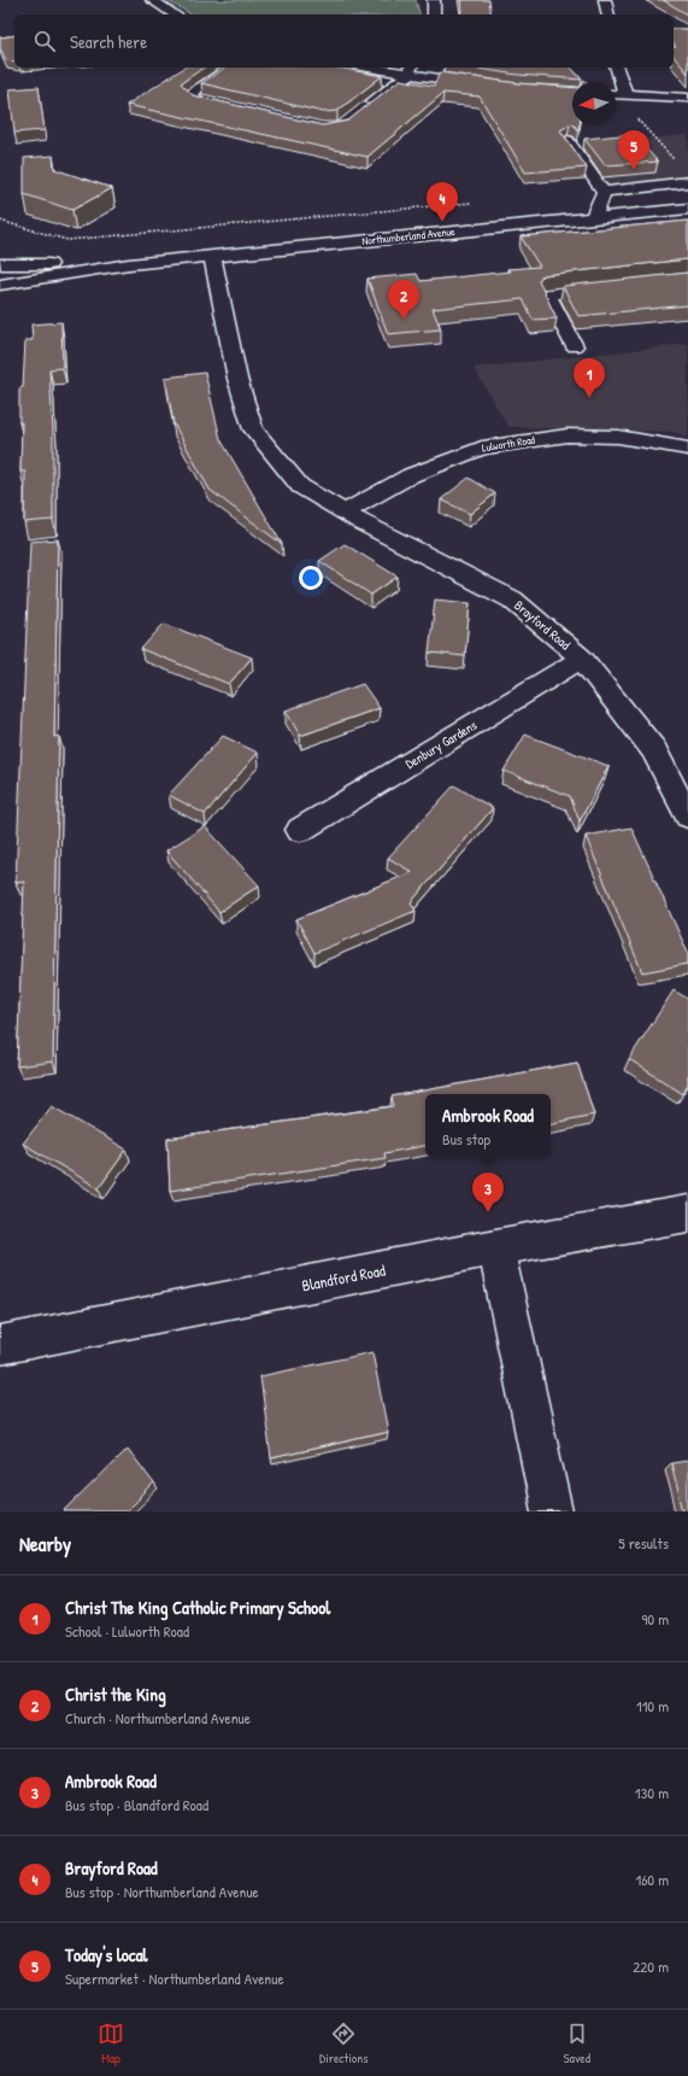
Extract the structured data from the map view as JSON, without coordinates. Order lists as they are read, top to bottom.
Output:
{
  "streets": {
    "street": [
      "Northumberland Avenue",
      "Lulworth Road",
      "Brayford Road",
      "Denbury Gardens",
      "Blandford Road"
    ]
  },
  "crossings": [
    ["Northumberland Avenue", "Brayford Road"],
    ["Lulworth Road", "Brayford Road"],
    ["Brayford Road", "Denbury Gardens"]
  ],
  "north": "left",
  "page": {
    "search": "Search here",
    "pins": [
      "5",
      "4",
      "2",
      "1",
      "3"
    ],
    "popup": ["Ambrook Road", "Bus stop"],
    "heading": ["Nearby", "5 results"],
    "list": [
      {
        "mark": "1",
        "name": "Christ The King Catholic Primary School",
        "note": "School · Lulworth Road",
        "value": "90 m"
      },
      {
        "mark": "2",
        "name": "Christ the King",
        "note": "Church · Northumberland Avenue",
        "value": "110 m"
      },
      {
        "mark": "3",
        "name": "Ambrook Road",
        "note": "Bus stop · Blandford Road",
        "value": "130 m"
      },
      {
        "mark": "4",
        "name": "Brayford Road",
        "note": "Bus stop · Northumberland Avenue",
        "value": "160 m"
      },
      {
        "mark": "5",
        "name": "Today's local",
        "note": "Supermarket · Northumberland Avenue",
        "value": "220 m"
      }
    ],
    "nav": ["Map", "Directions", "Saved"]
  }
}
